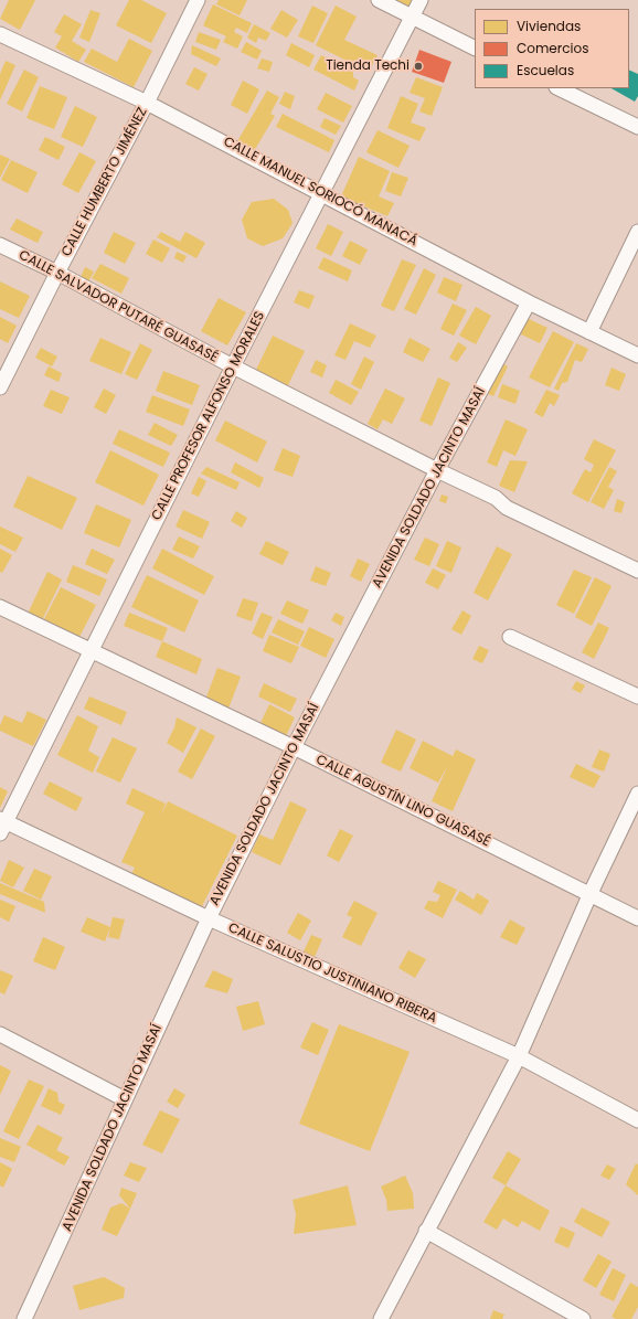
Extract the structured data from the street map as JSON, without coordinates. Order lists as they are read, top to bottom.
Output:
{
  "streets": {
    "street": [
      "CALLE HUMBERTO JIMÉNEZ",
      "CALLE MANUEL SORIOCÓ MANACÁ",
      "CALLE SALVADOR PUTARÉ GUASASÉ",
      "CALLE PROFESOR ALFONSO MORALES",
      "AVENIDA SOLDADO JACINTO MASAÍ",
      "CALLE AGUSTÍN LINO GUASASÉ",
      "CALLE SALUSTIO JUSTINIANO RIBERA"
    ]
  },
  "crossings": [
    ["CALLE HUMBERTO JIMÉNEZ", "CALLE MANUEL SORIOCÓ MANACÁ"],
    ["CALLE HUMBERTO JIMÉNEZ", "CALLE SALVADOR PUTARÉ GUASASÉ"],
    ["CALLE MANUEL SORIOCÓ MANACÁ", "CALLE PROFESOR ALFONSO MORALES"],
    ["CALLE MANUEL SORIOCÓ MANACÁ", "AVENIDA SOLDADO JACINTO MASAÍ"],
    ["CALLE SALVADOR PUTARÉ GUASASÉ", "CALLE PROFESOR ALFONSO MORALES"],
    ["CALLE SALVADOR PUTARÉ GUASASÉ", "AVENIDA SOLDADO JACINTO MASAÍ"],
    ["CALLE PROFESOR ALFONSO MORALES", "CALLE AGUSTÍN LINO GUASASÉ"],
    ["CALLE PROFESOR ALFONSO MORALES", "CALLE SALUSTIO JUSTINIANO RIBERA"],
    ["AVENIDA SOLDADO JACINTO MASAÍ", "CALLE AGUSTÍN LINO GUASASÉ"],
    ["AVENIDA SOLDADO JACINTO MASAÍ", "CALLE SALUSTIO JUSTINIANO RIBERA"]
  ],
  "places": ["Tienda Techi"],
  "legend": ["Viviendas", "Comercios", "Escuelas"]
}
